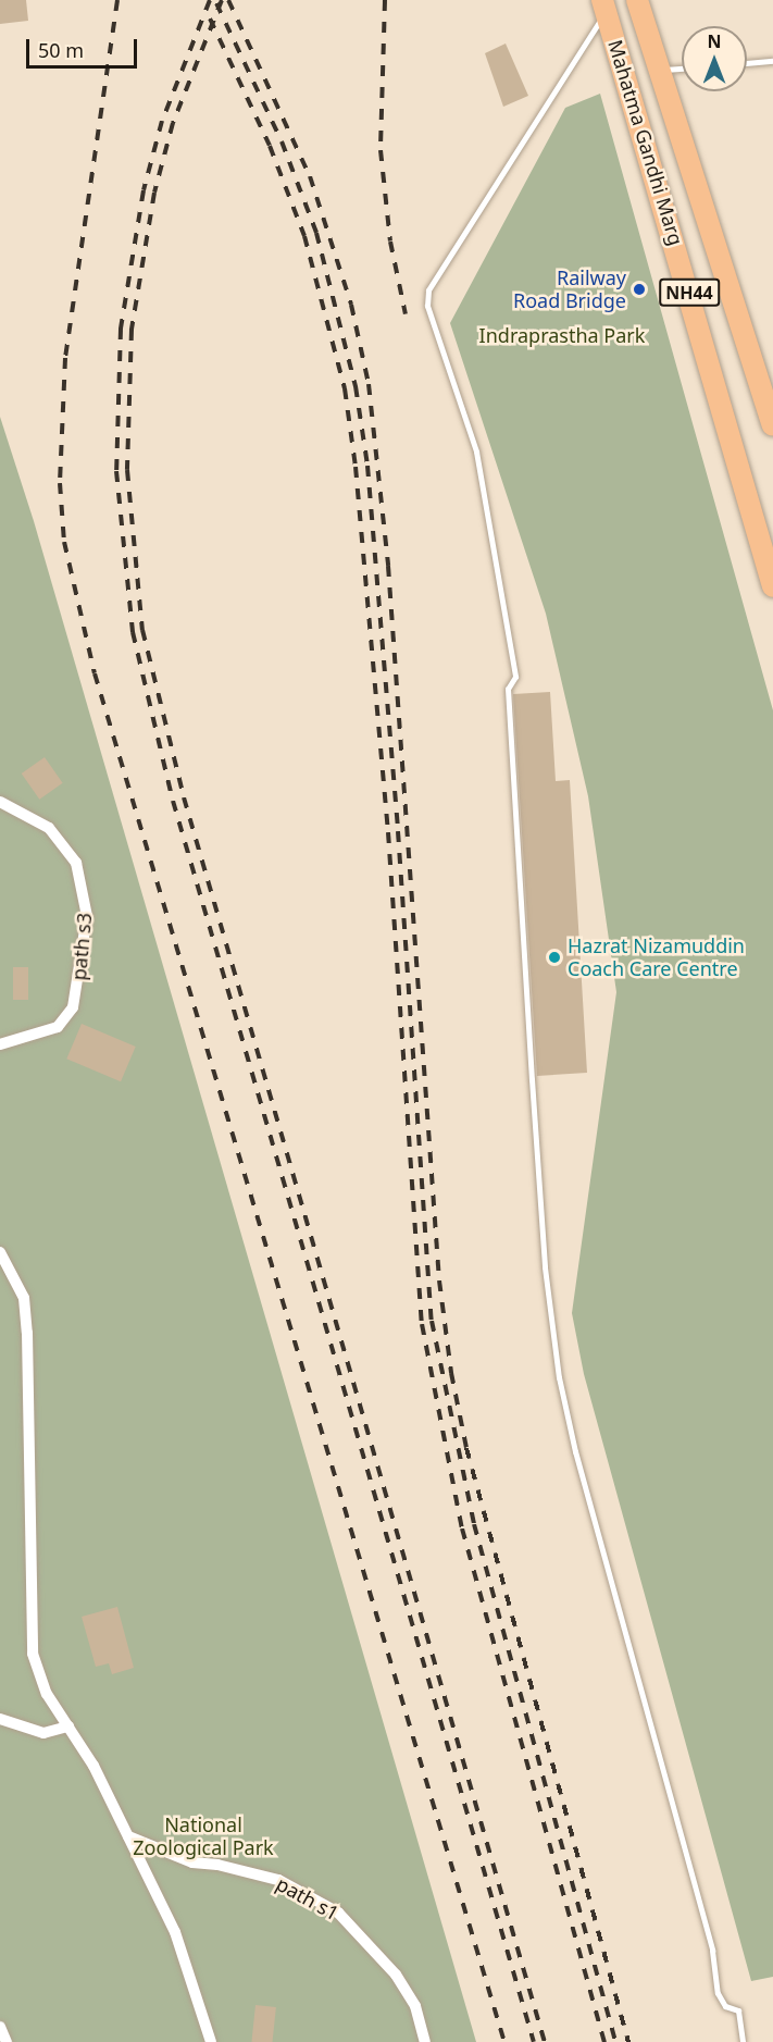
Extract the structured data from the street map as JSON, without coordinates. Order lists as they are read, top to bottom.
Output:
{
  "streets": {
    "highway": ["Mahatma Gandhi Marg", "NH44"],
    "street": ["path s3", "path s1"]
  },
  "parks": ["Indraprastha Park", "National Zoological Park"],
  "places": ["Railway Road Bridge", "Hazrat Nizamuddin Coach Care Centre"],
  "scale_bar": "50 m",
  "north": "top"
}
